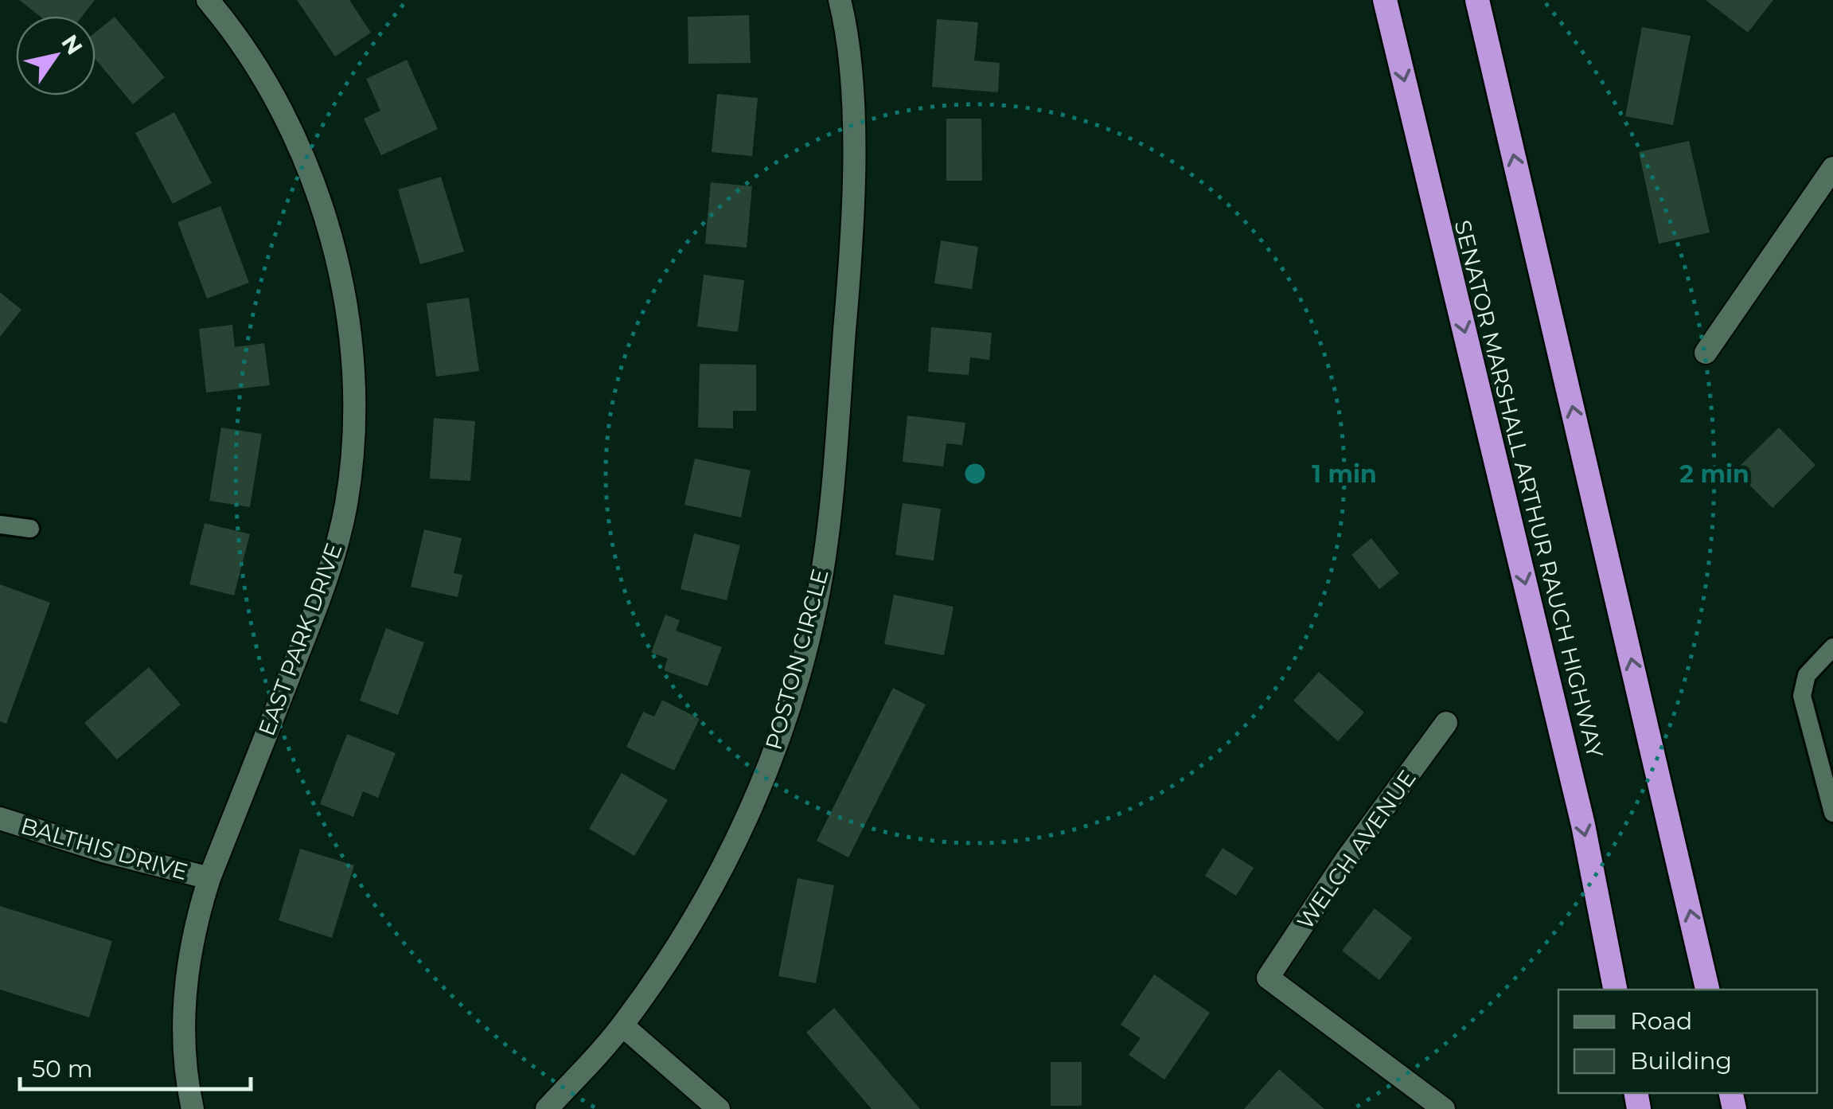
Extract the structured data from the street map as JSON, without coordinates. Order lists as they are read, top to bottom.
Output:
{
  "streets": {
    "highway": ["SENATOR MARSHALL ARTHUR RAUCH HIGHWAY"],
    "street": [
      "EAST PARK DRIVE",
      "POSTON CIRCLE",
      "BALTHIS DRIVE",
      "WELCH AVENUE"
    ]
  },
  "crossings": [
    ["EAST PARK DRIVE", "BALTHIS DRIVE"]
  ],
  "legend": ["Road", "Building"],
  "scale_bar": "50 m",
  "north": "top right",
  "rings": ["1 min", "2 min"]
}
